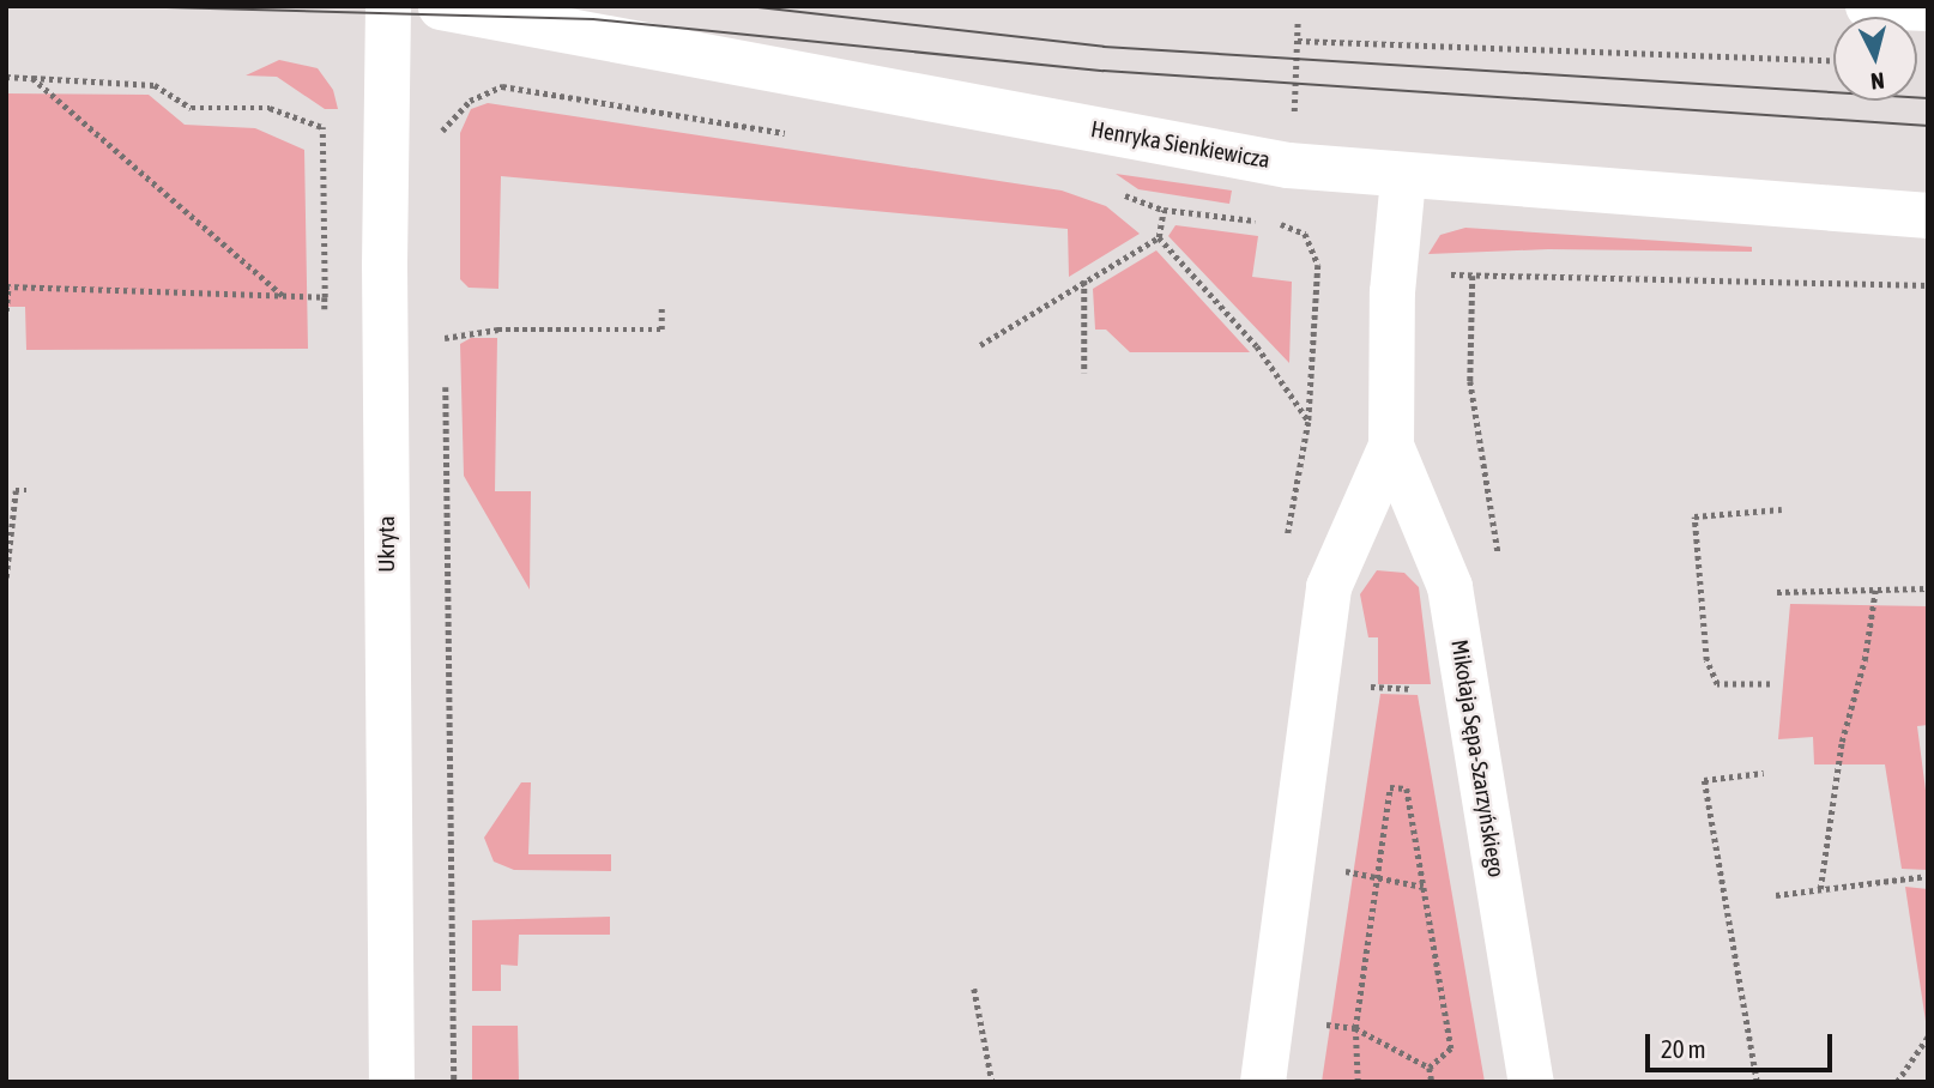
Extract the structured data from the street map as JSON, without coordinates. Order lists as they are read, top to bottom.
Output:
{
  "streets": {
    "street": ["Henryka Sienkiewicza", "Ukryta", "Mikołaja Sępa-Szarzyńskiego"]
  },
  "crossings": [
    ["Henryka Sienkiewicza", "Mikołaja Sępa-Szarzyńskiego"]
  ],
  "scale_bar": "20 m",
  "north": "bottom"
}
